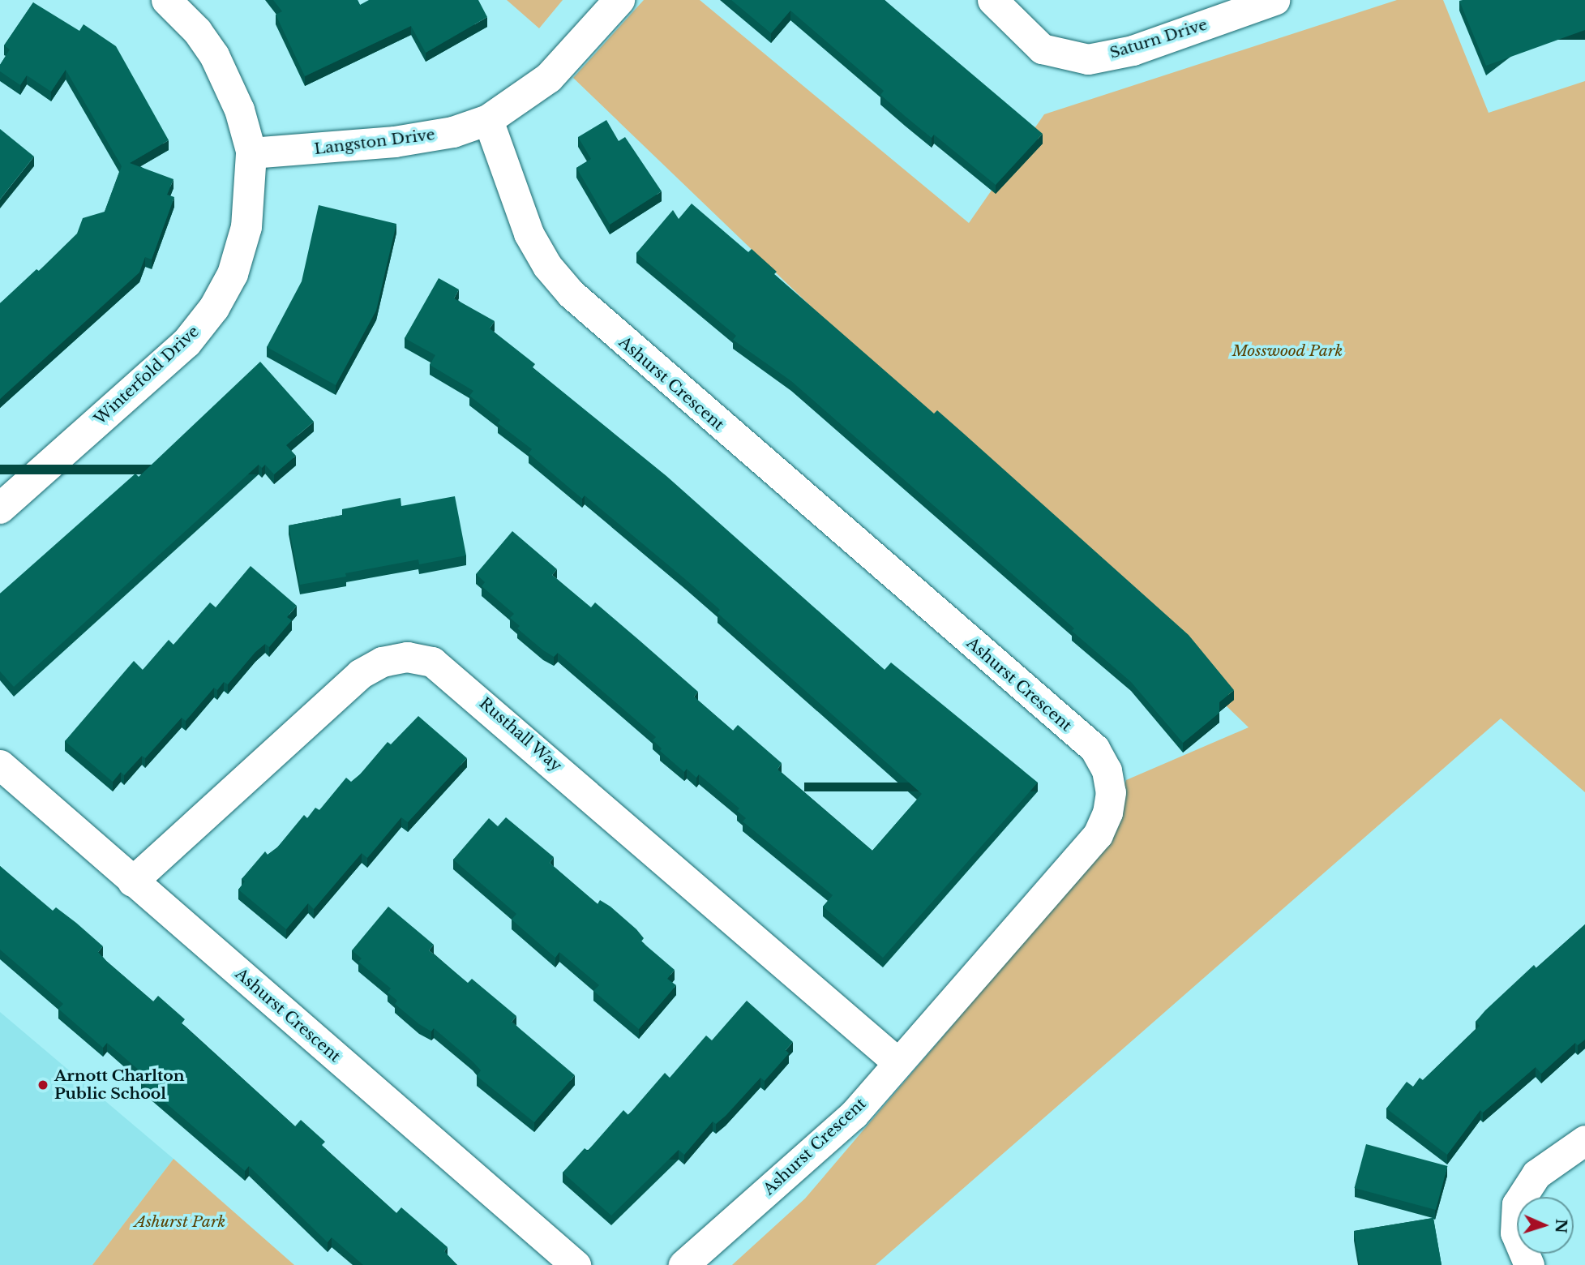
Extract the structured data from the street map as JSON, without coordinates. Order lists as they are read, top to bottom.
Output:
{
  "streets": {
    "street": [
      "Saturn Drive",
      "Langston Drive",
      "Winterfold Drive",
      "Ashurst Crescent",
      "Rusthall Way"
    ]
  },
  "crossings": [
    ["Langston Drive", "Winterfold Drive"],
    ["Langston Drive", "Ashurst Crescent"],
    ["Ashurst Crescent", "Rusthall Way"]
  ],
  "parks": ["Mosswood Park", "Ashurst Park"],
  "places": ["Arnott Charlton Public School"],
  "north": "right"
}
